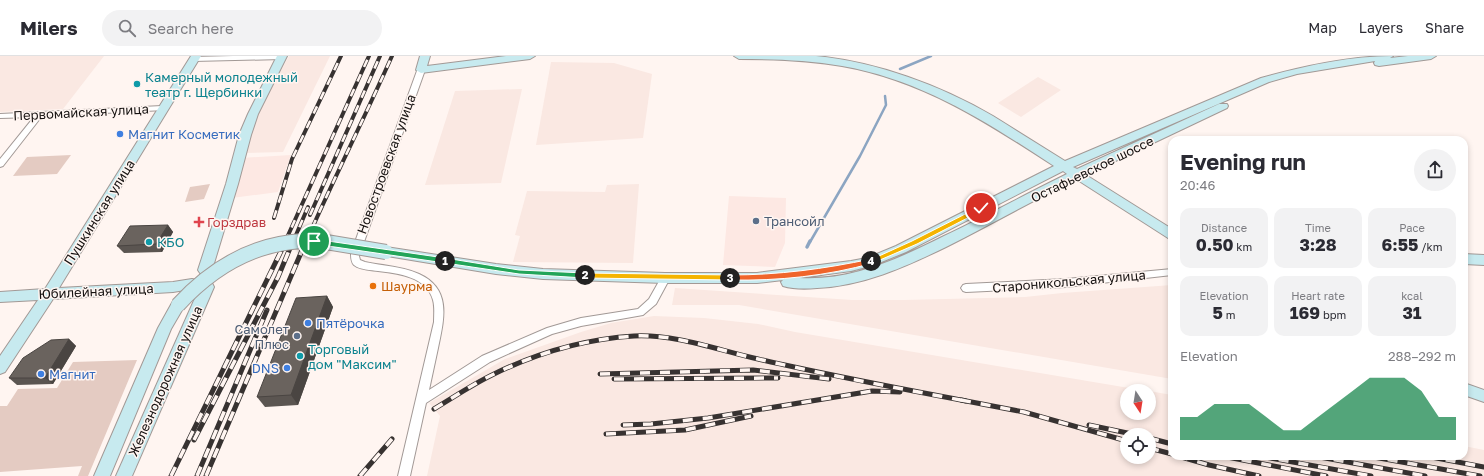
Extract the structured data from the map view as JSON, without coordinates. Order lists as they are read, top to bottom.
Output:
{
  "streets": {
    "main road": [
      "Новостроевская улица",
      "Остафьевское шоссе",
      "Пушкинская улица",
      "Юбилейная улица",
      "Железнодорожная улица"
    ],
    "street": ["Первомайская улица", "Староникольская улица"]
  },
  "crossings": [
    ["Первомайская улица", "Пушкинская улица"],
    ["Пушкинская улица", "Юбилейная улица"],
    ["Юбилейная улица", "Железнодорожная улица"]
  ],
  "places": {
    "other": [
      "Камерный молодежный театр г. Щербинки",
      "Магнит Косметик",
      "Трансойл",
      "КБО",
      "Шаурма",
      "Пятёрочка",
      "Самолет Плюс",
      "Торговый дом \"Максим\"",
      "DNS",
      "Магнит"
    ],
    "health": ["Горздрав"]
  },
  "north": "bottom",
  "page": {
    "header": "Milers",
    "search": "Search here",
    "nav": ["Map", "Layers", "Share"],
    "heading": ["Evening run", "20:46"],
    "stats": [
      ["Distance", "0.50 km"],
      ["Time", "3:28"],
      ["Pace", "6:55 /km"],
      ["Elevation", "5 m"],
      ["Heart rate", "169 bpm"],
      ["kcal", "31"]
    ],
    "pins": [
      "1",
      "4",
      "2",
      "3"
    ],
    "chart": ["Elevation", "288–292 m"]
  }
}
